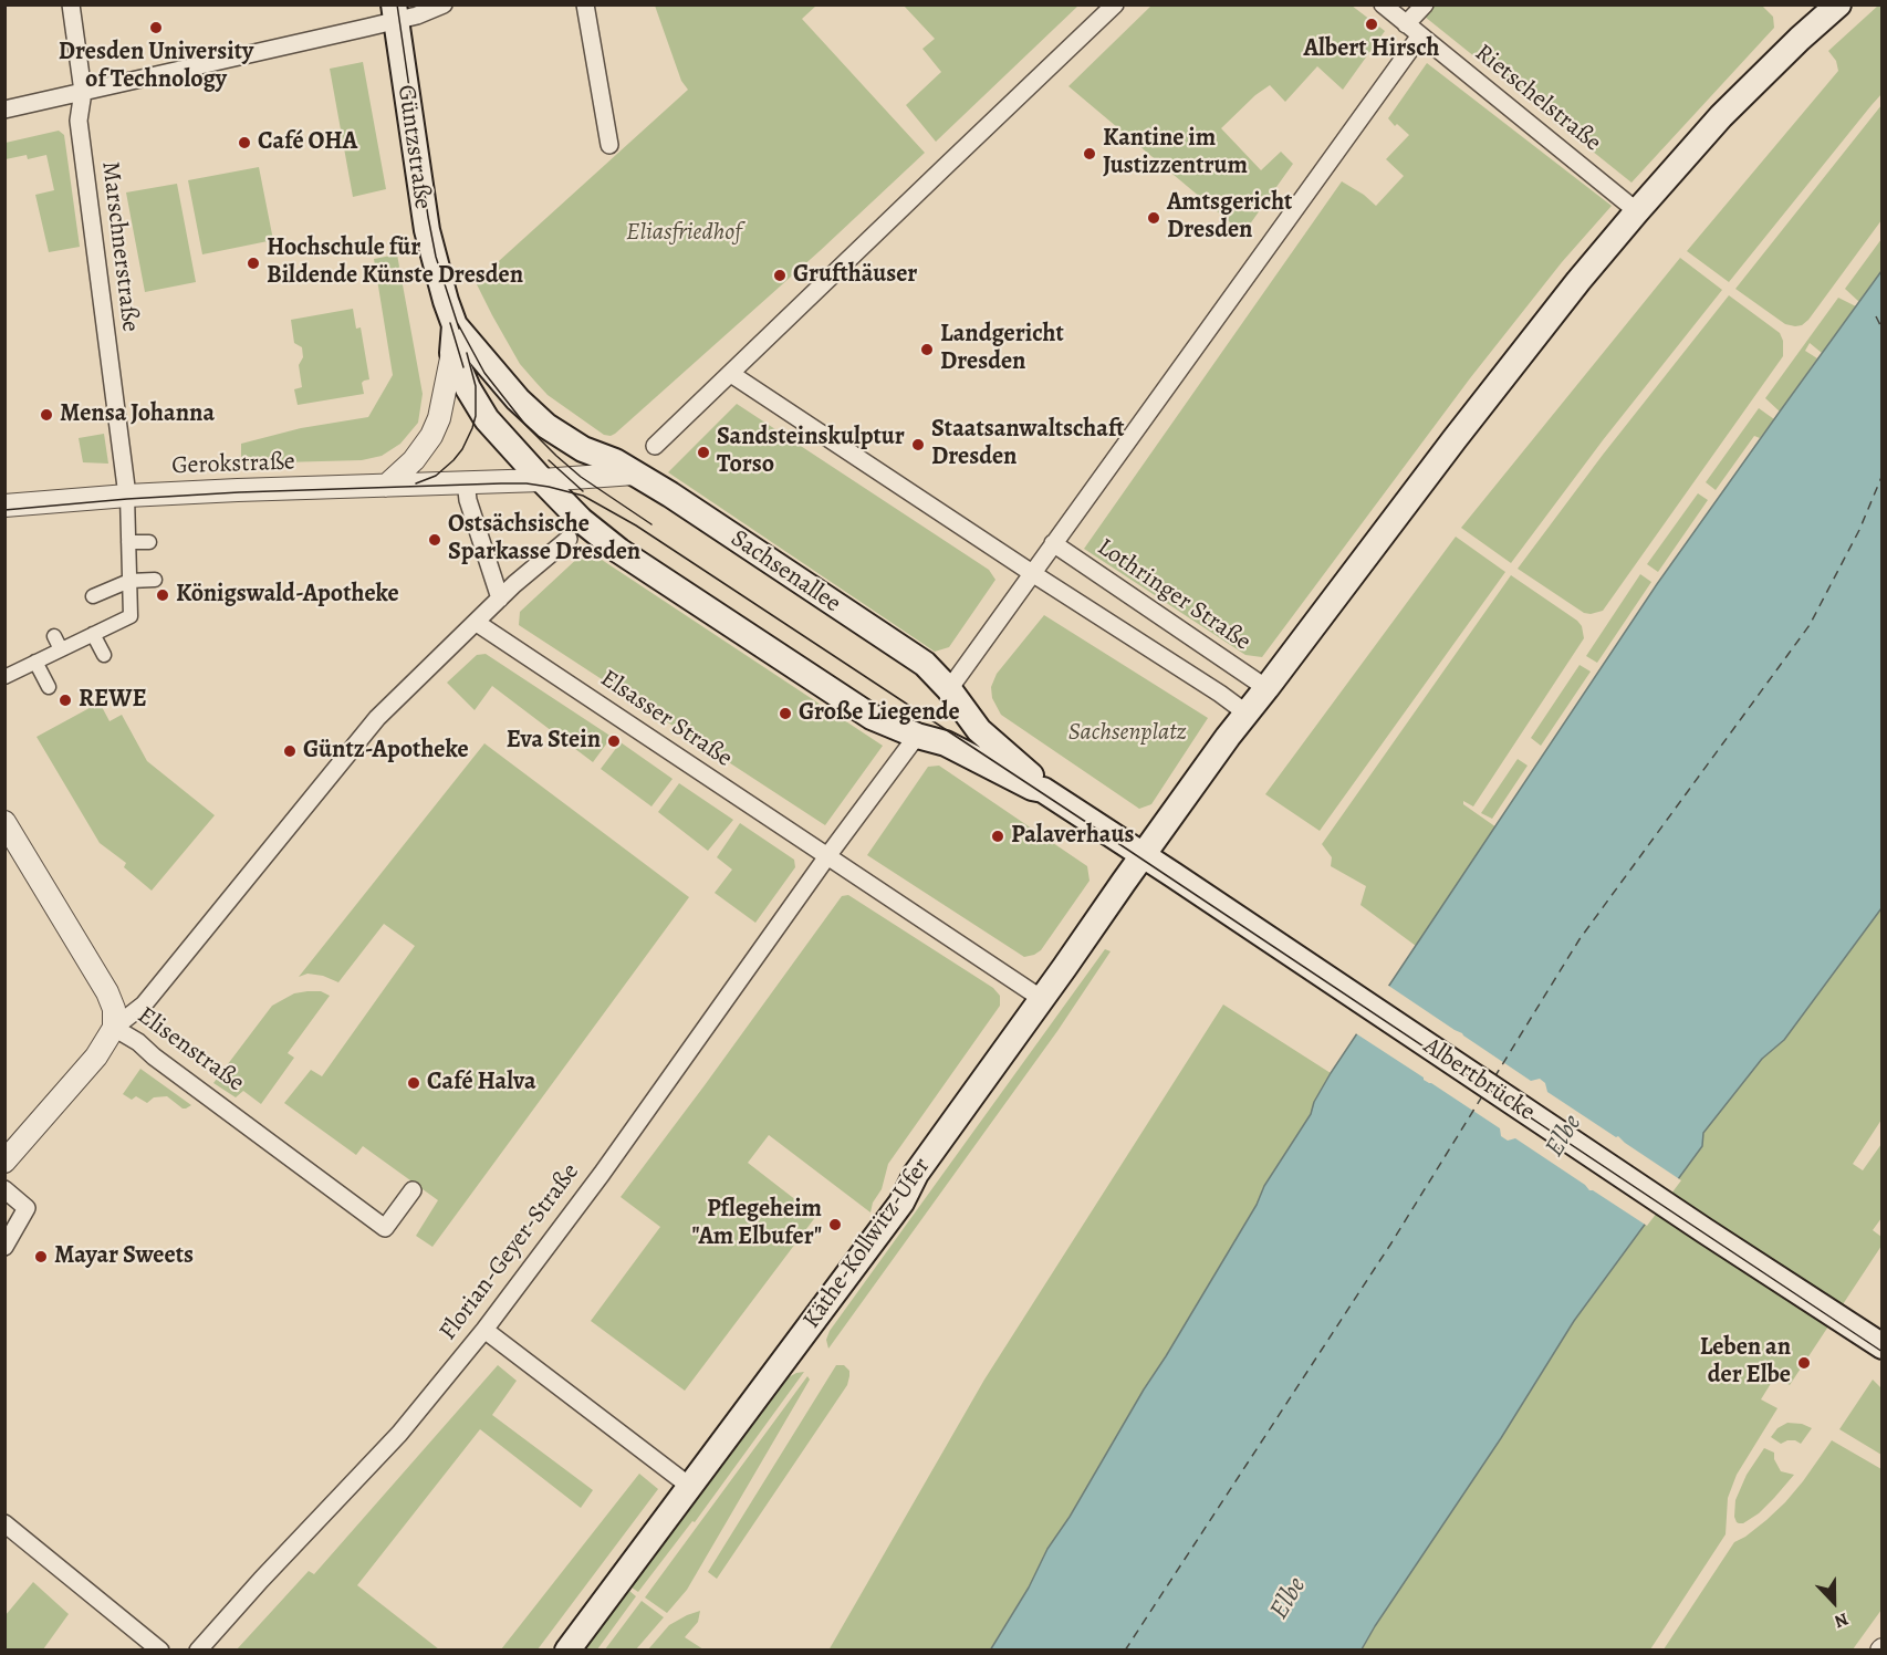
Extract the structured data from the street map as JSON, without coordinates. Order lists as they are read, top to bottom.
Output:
{
  "streets": {
    "main road": [
      "Güntzstraße",
      "Sachsenallee",
      "Albertbrücke",
      "Käthe-Kollwitz-Ufer"
    ],
    "street": [
      "Rietschelstraße",
      "Marschnerstraße",
      "Gerokstraße",
      "Lothringer Straße",
      "Elsasser Straße",
      "Elisenstraße",
      "Florian-Geyer-Straße"
    ]
  },
  "crossings": [
    ["Güntzstraße", "Gerokstraße"],
    ["Güntzstraße", "Sachsenallee"],
    ["Marschnerstraße", "Gerokstraße"],
    ["Gerokstraße", "Sachsenallee"],
    ["Elsasser Straße", "Florian-Geyer-Straße"]
  ],
  "water": ["Elbe"],
  "parks": ["Eliasfriedhof", "Sachsenplatz"],
  "places": [
    "Albert Hirsch",
    "Dresden University of Technology",
    "Café OHA",
    "Kantine im Justizzentrum",
    "Amtsgericht Dresden",
    "Hochschule für Bildende Künste Dresden",
    "Grufthäuser",
    "Landgericht Dresden",
    "Mensa Johanna",
    "Staatsanwaltschaft Dresden",
    "Sandsteinskulptur Torso",
    "Ostsächsische Sparkasse Dresden",
    "Königswald-Apotheke",
    "REWE",
    "Große Liegende",
    "Eva Stein",
    "Güntz-Apotheke",
    "Palaverhaus",
    "Café Halva",
    "Pflegeheim \"Am Elbufer\"",
    "Mayar Sweets",
    "Leben an der Elbe"
  ],
  "north": "bottom"
}
